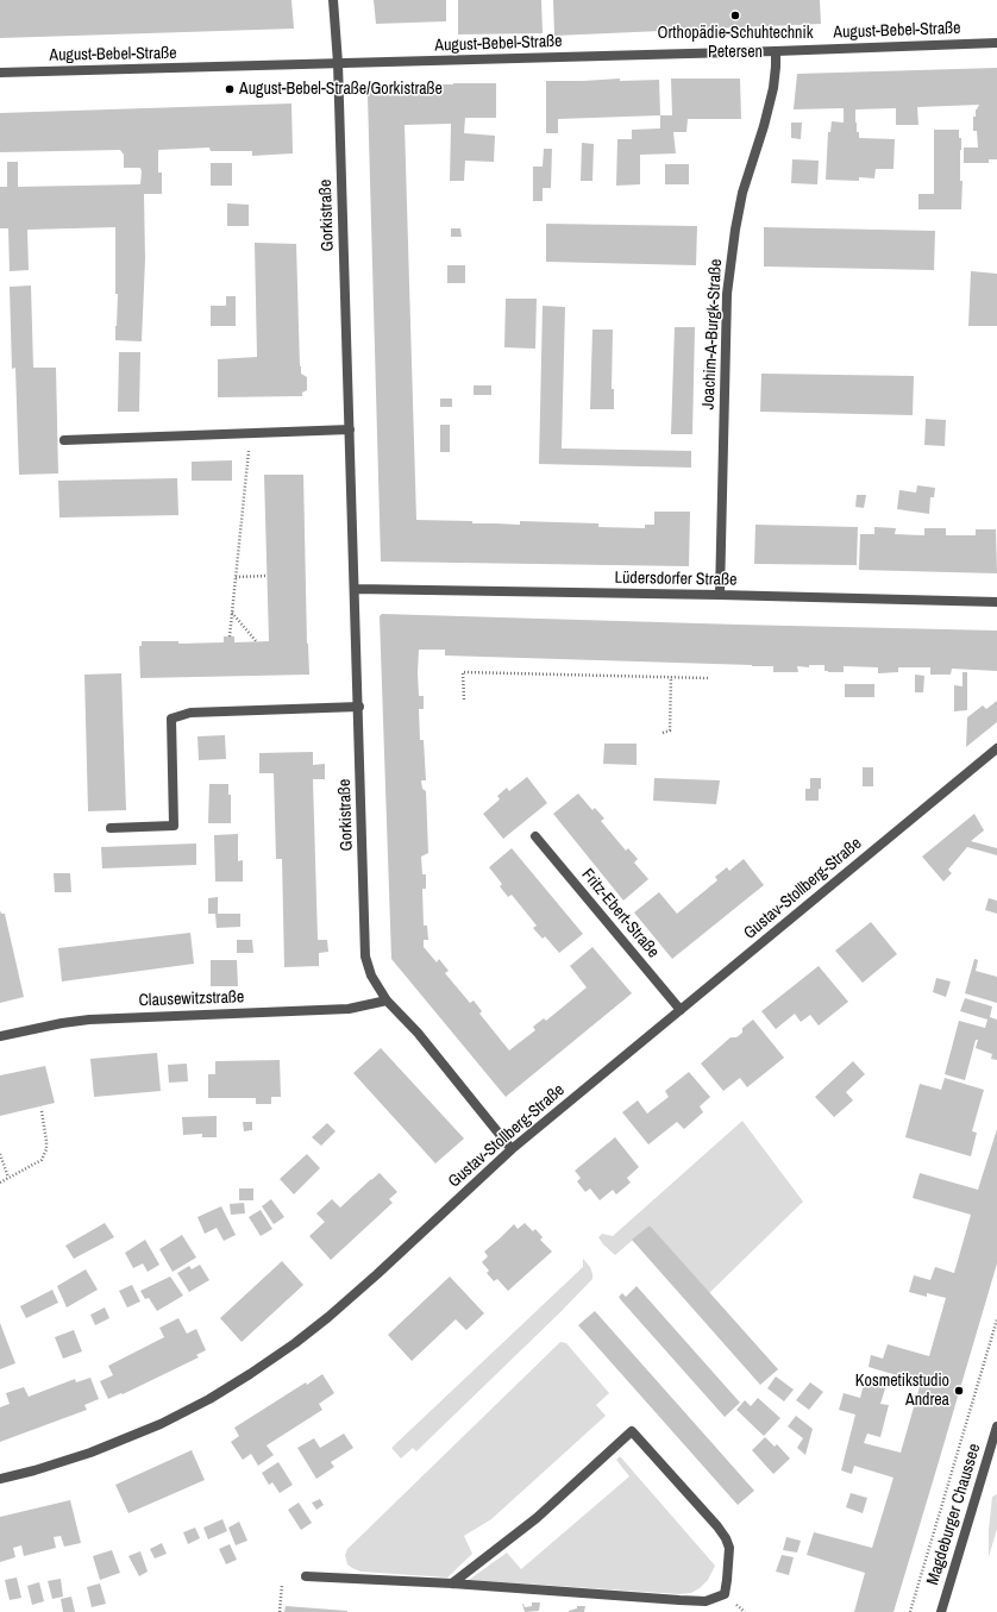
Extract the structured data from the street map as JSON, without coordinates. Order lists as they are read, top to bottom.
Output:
{
  "streets": {
    "street": [
      "August-Bebel-Straße",
      "Gorkistraße",
      "Joachim-A-Burgk-Straße",
      "Lüdersdorfer Straße",
      "Gustav-Stollberg-Straße",
      "Fritz-Ebert-Straße",
      "Clausewitzstraße",
      "Magdeburger Chaussee"
    ]
  },
  "crossings": [
    ["August-Bebel-Straße", "Gorkistraße"],
    ["August-Bebel-Straße", "Joachim-A-Burgk-Straße"],
    ["Gorkistraße", "Lüdersdorfer Straße"],
    ["Gorkistraße", "Gustav-Stollberg-Straße"],
    ["Gorkistraße", "Clausewitzstraße"],
    ["Joachim-A-Burgk-Straße", "Lüdersdorfer Straße"],
    ["Gustav-Stollberg-Straße", "Fritz-Ebert-Straße"]
  ],
  "places": ["Orthopädie-Schuhtechnik Petersen", "August-Bebel-Straße/Gorkistraße", "Kosmetikstudio Andrea"]
}
